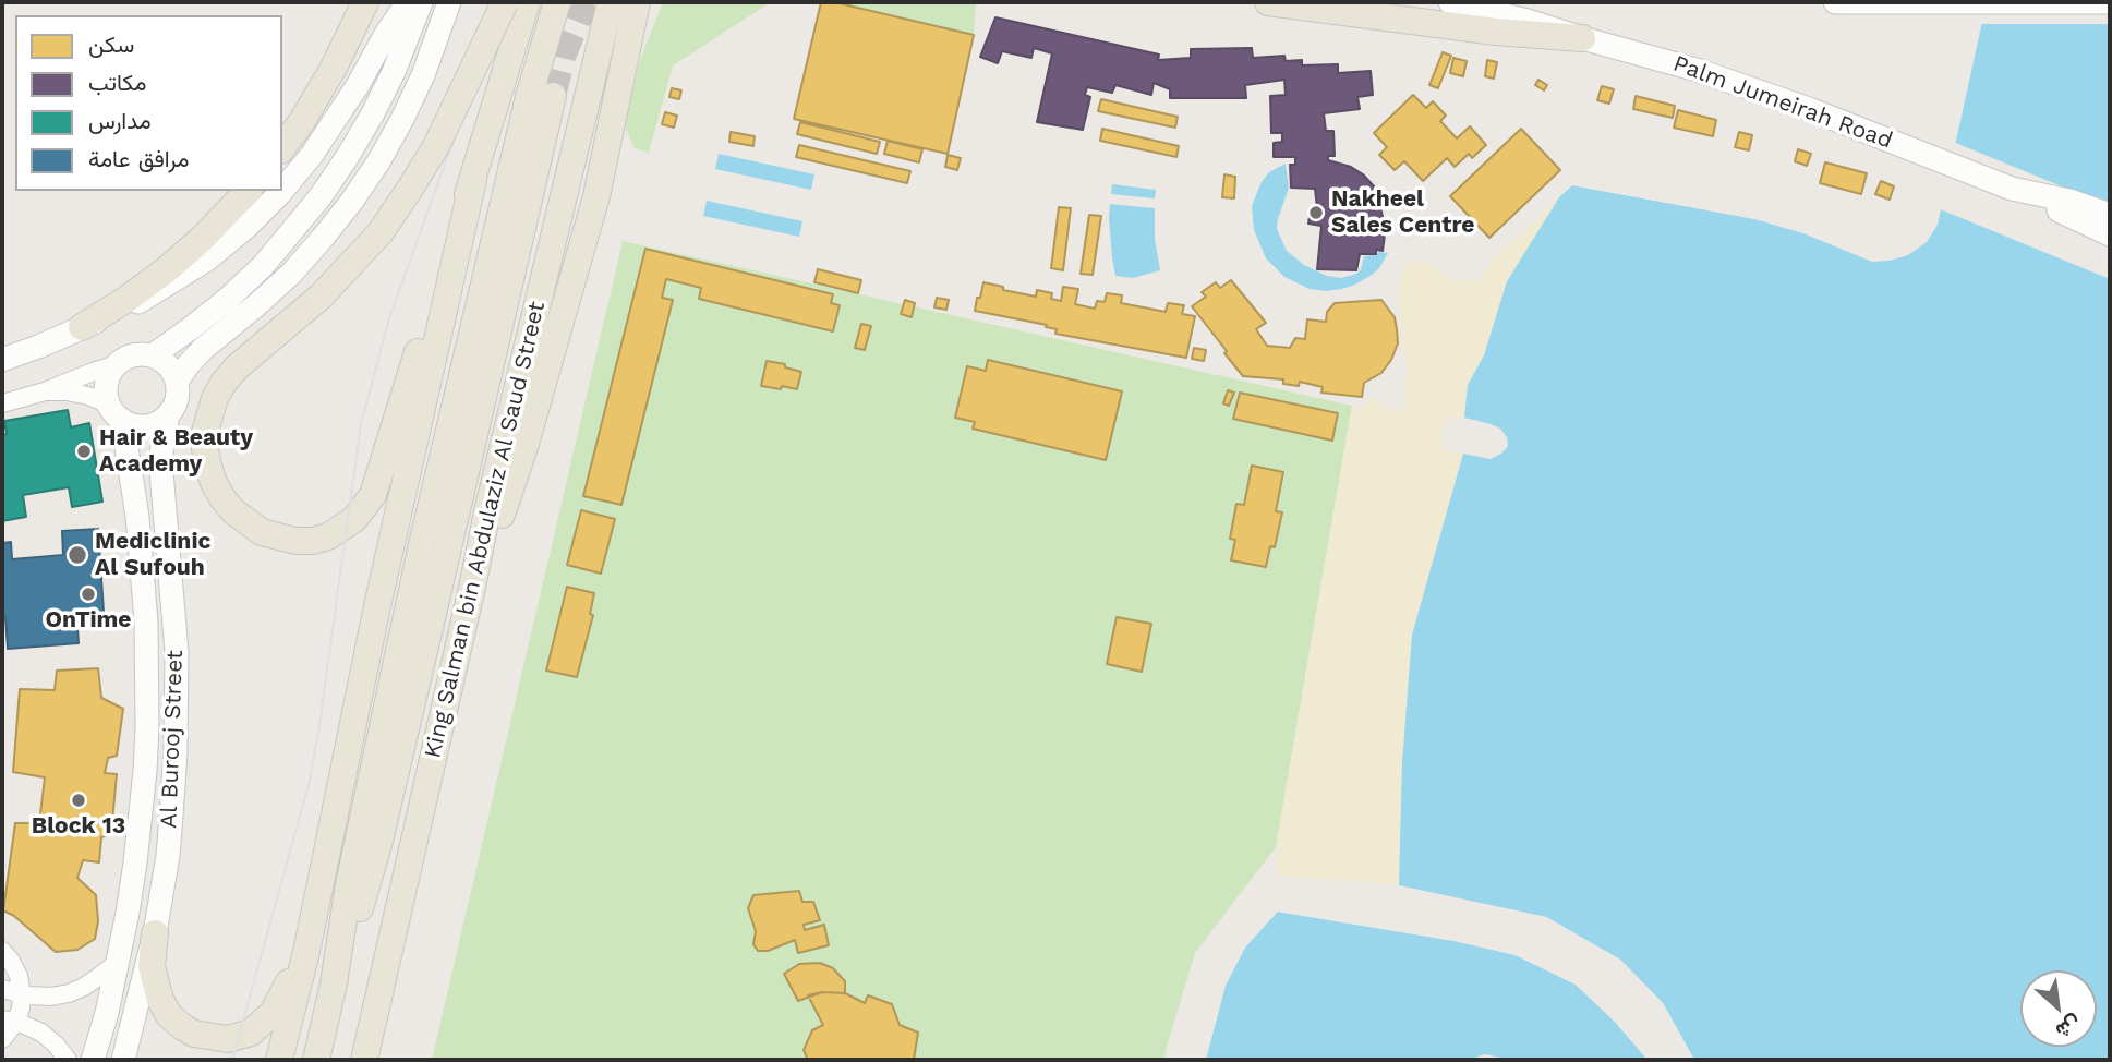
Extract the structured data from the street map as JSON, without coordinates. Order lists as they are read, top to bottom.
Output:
{
  "streets": {
    "main road": ["King Salman bin Abdulaziz Al Saud Street"],
    "street": ["Palm Jumeirah Road", "Al Burooj Street"]
  },
  "places": [
    "Nakheel Sales Centre",
    "Hair & Beauty Academy",
    "Mediclinic Al Sufouh",
    "OnTime",
    "Block 13"
  ],
  "legend": [
    "سكن",
    "مكاتب",
    "مدارس",
    "مرافق عامة"
  ],
  "north": "bottom right"
}
